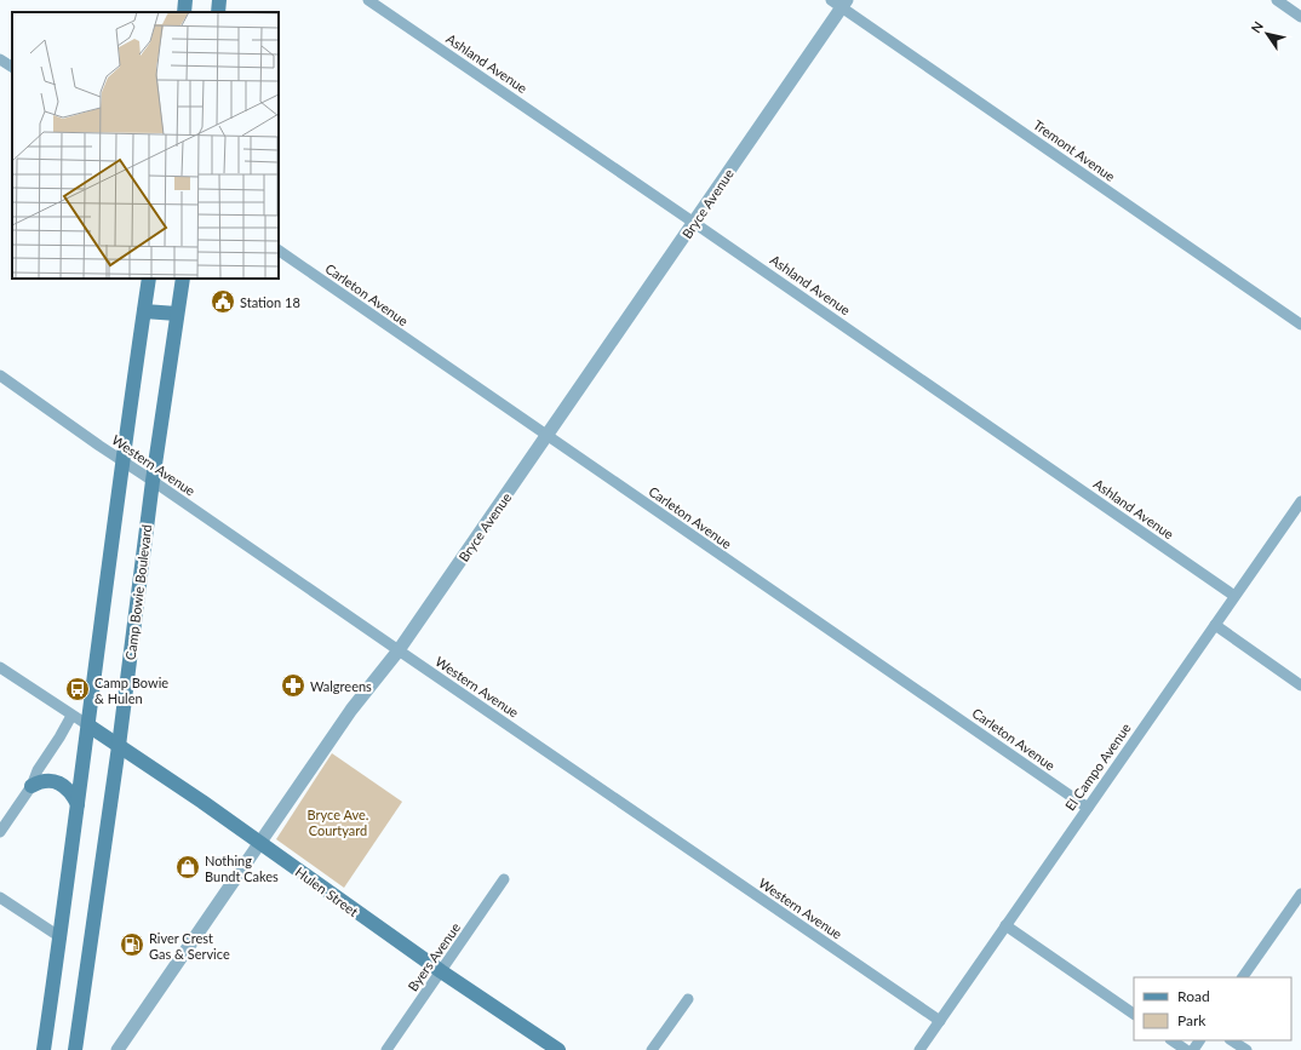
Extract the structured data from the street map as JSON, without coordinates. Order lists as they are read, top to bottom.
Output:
{
  "streets": {
    "main road": ["Camp Bowie Boulevard", "Hulen Street"],
    "street": [
      "Ashland Avenue",
      "Tremont Avenue",
      "Bryce Avenue",
      "Carleton Avenue",
      "Western Avenue",
      "El Campo Avenue",
      "Byers Avenue"
    ]
  },
  "crossings": [
    ["Ashland Avenue", "Bryce Avenue"],
    ["Ashland Avenue", "El Campo Avenue"],
    ["Tremont Avenue", "Bryce Avenue"],
    ["Bryce Avenue", "Carleton Avenue"],
    ["Bryce Avenue", "Western Avenue"],
    ["Bryce Avenue", "Hulen Street"],
    ["Carleton Avenue", "El Campo Avenue"],
    ["Western Avenue", "Camp Bowie Boulevard"],
    ["Western Avenue", "El Campo Avenue"],
    ["Camp Bowie Boulevard", "Hulen Street"],
    ["Hulen Street", "Byers Avenue"]
  ],
  "parks": ["Bryce Ave. Courtyard"],
  "places": {
    "public building": ["Station 18"],
    "pharmacy": ["Walgreens"],
    "bus stop": ["Camp Bowie & Hulen"],
    "shop": ["Nothing Bundt Cakes"],
    "fuel station": ["River Crest Gas & Service"]
  },
  "legend": ["Road", "Park"],
  "north": "top left"
}
